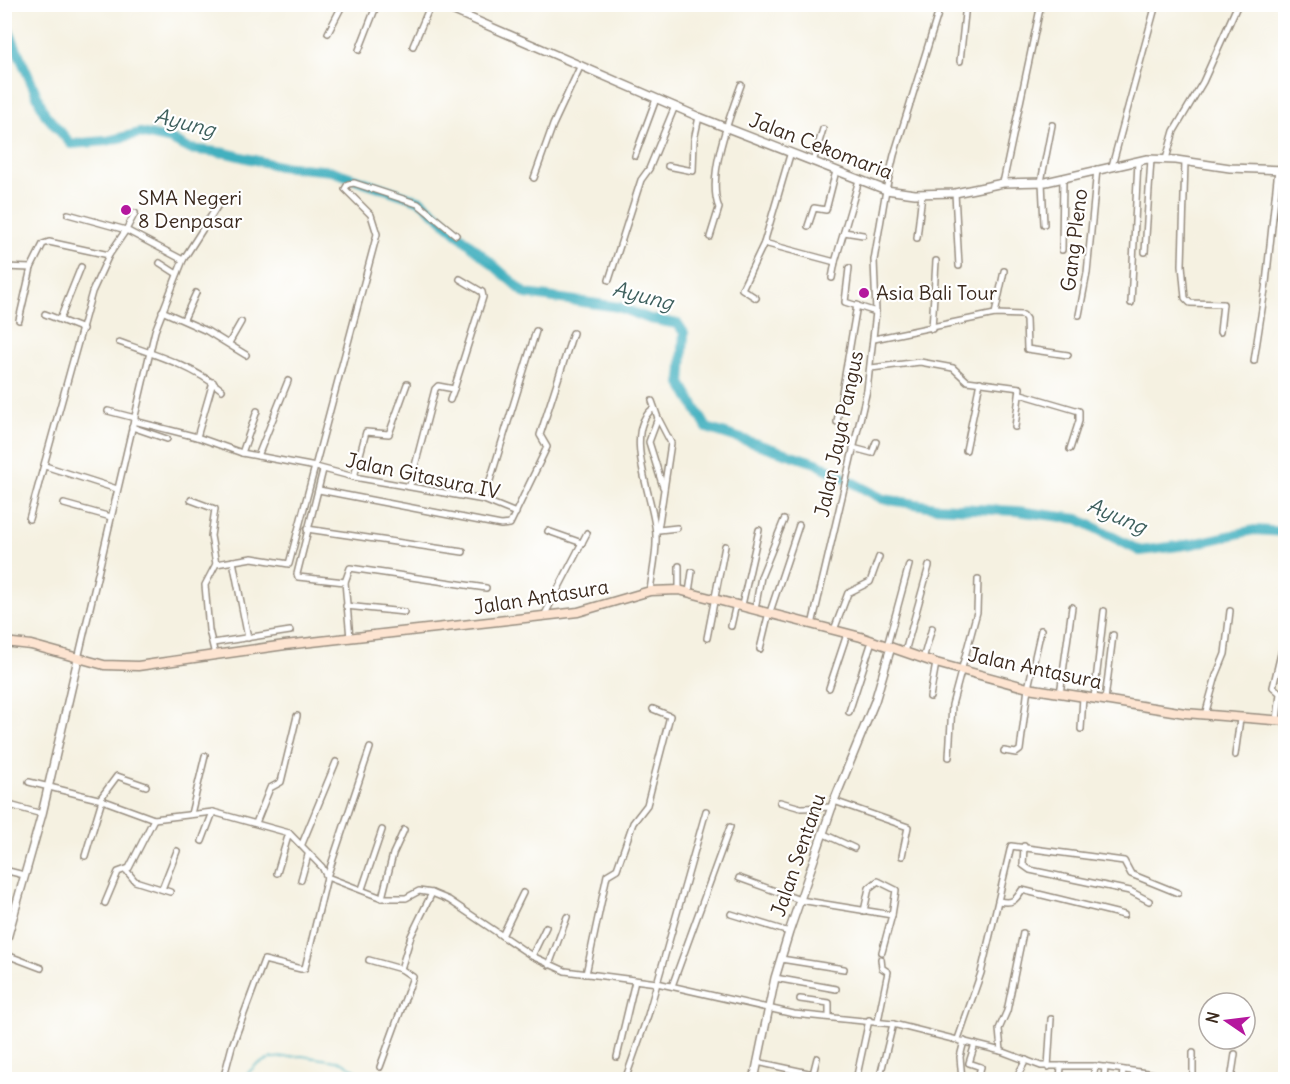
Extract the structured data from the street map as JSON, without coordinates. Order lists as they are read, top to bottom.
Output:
{
  "streets": {
    "main road": ["Jalan Antasura"],
    "street": [
      "Jalan Cekomaria",
      "Gang Pleno",
      "Jalan Jaya Pangus",
      "Jalan Gitasura IV",
      "Jalan Sentanu"
    ]
  },
  "crossings": [
    ["Jalan Cekomaria", "Gang Pleno"],
    ["Jalan Cekomaria", "Jalan Jaya Pangus"],
    ["Jalan Jaya Pangus", "Jalan Antasura"],
    ["Jalan Antasura", "Jalan Sentanu"]
  ],
  "water": ["Ayung"],
  "places": ["SMA Negeri 8 Denpasar", "Asia Bali Tour"],
  "north": "left"
}
